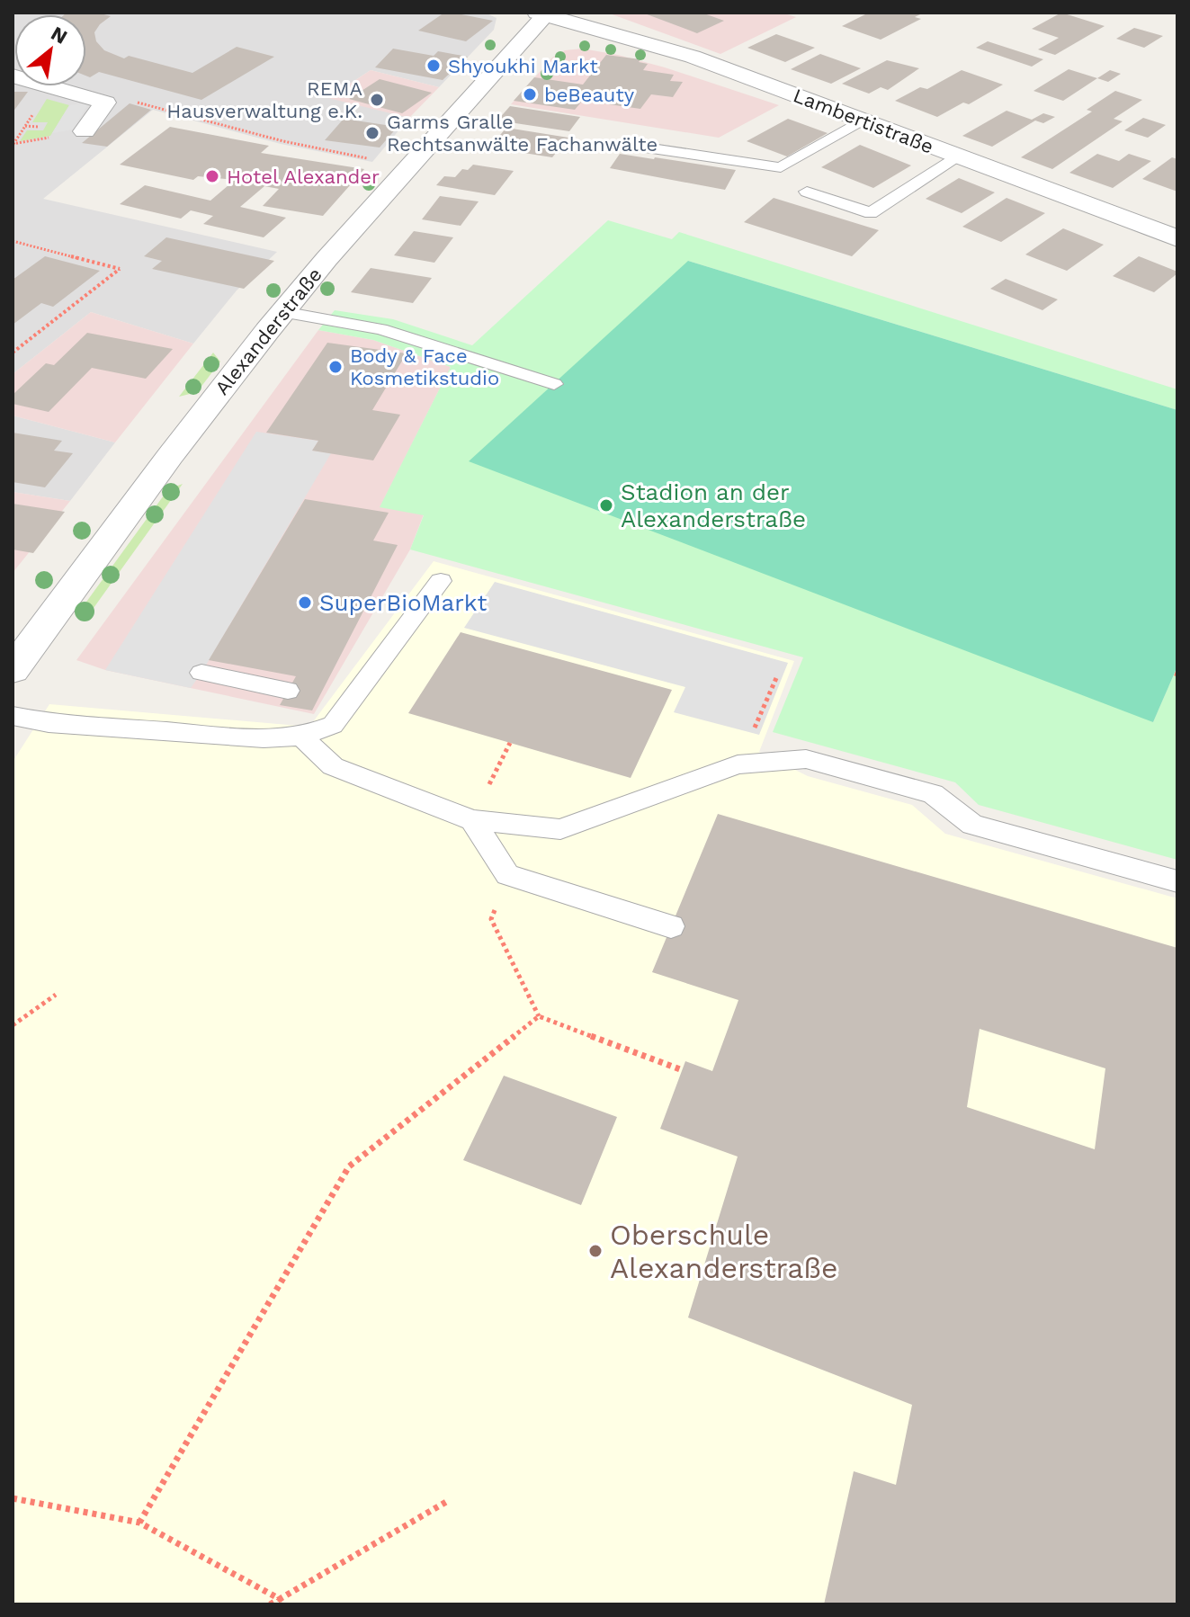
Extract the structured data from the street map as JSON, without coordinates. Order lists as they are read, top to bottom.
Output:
{
  "streets": {
    "street": ["Lambertistraße", "Alexanderstraße"]
  },
  "crossings": [
    ["Lambertistraße", "Alexanderstraße"]
  ],
  "places": [
    "Shyoukhi Markt",
    "beBeauty",
    "REMA Hausverwaltung e.K.",
    "Garms Gralle Rechtsanwälte Fachanwälte",
    "Hotel Alexander",
    "Body & Face Kosmetikstudio",
    "Stadion an der Alexanderstraße",
    "SuperBioMarkt",
    "Oberschule Alexanderstraße"
  ],
  "north": "top right"
}
